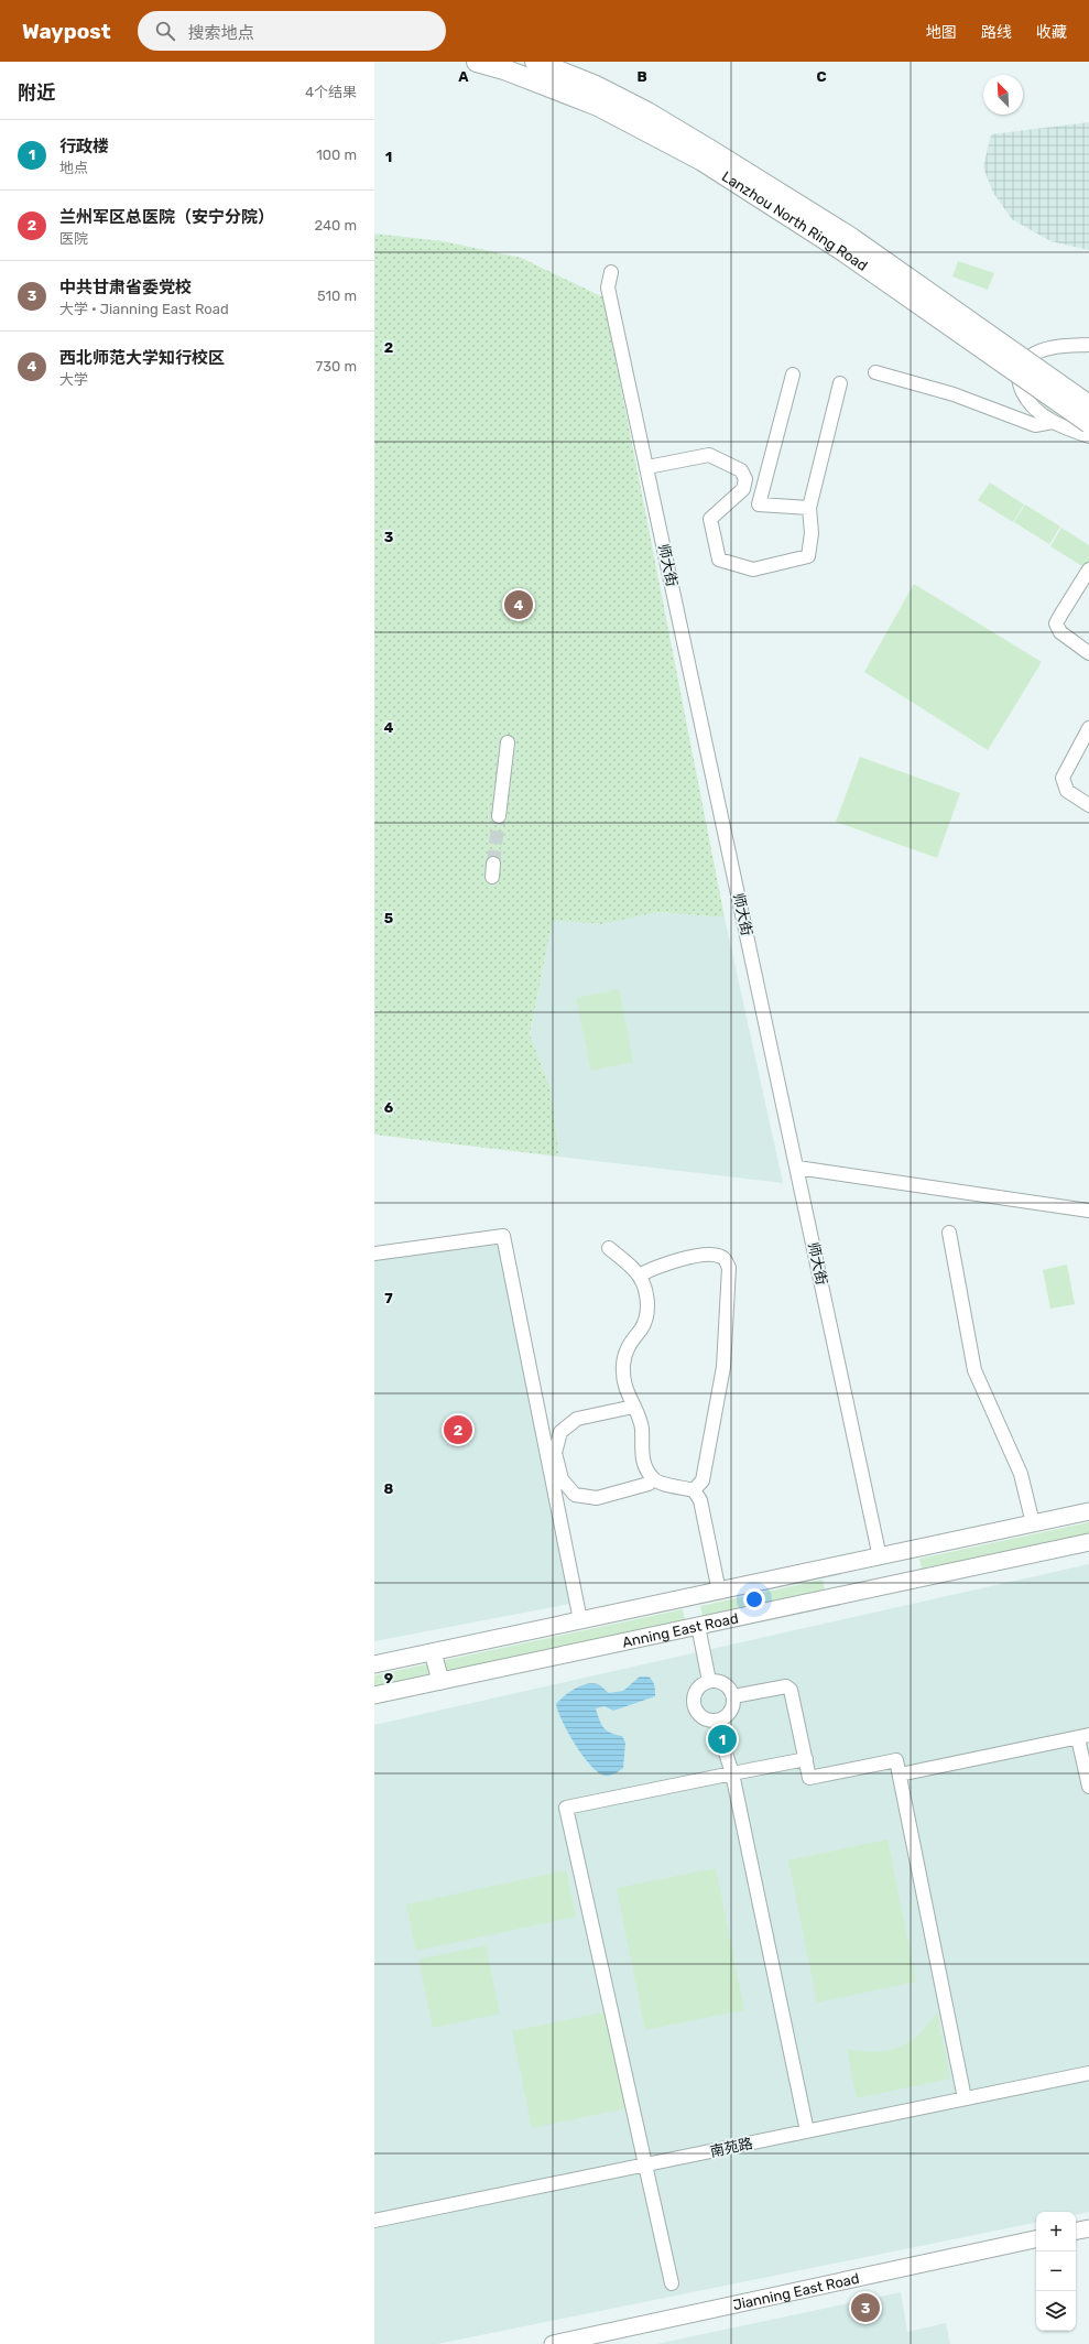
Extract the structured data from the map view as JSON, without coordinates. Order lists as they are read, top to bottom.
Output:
{
  "streets": {
    "highway": ["Lanzhou North Ring Road"],
    "main road": ["Anning East Road", "Jianning East Road"],
    "street": ["师大街", "南苑路"]
  },
  "crossings": [
    ["师大街", "Anning East Road"]
  ],
  "north": "top left",
  "page": {
    "header": "Waypost",
    "search": "搜索地点",
    "nav": ["地图", "路线", "收藏"],
    "heading": ["附近", "4个结果"],
    "list": [
      {
        "mark": "1",
        "name": "行政楼",
        "note": "地点",
        "value": "100 m"
      },
      {
        "mark": "2",
        "name": "兰州军区总医院（安宁分院）",
        "note": "医院",
        "value": "240 m"
      },
      {
        "mark": "3",
        "name": "中共甘肃省委党校",
        "note": "大学 · Jianning East Road",
        "value": "510 m"
      },
      {
        "mark": "4",
        "name": "西北师范大学知行校区",
        "note": "大学",
        "value": "730 m"
      }
    ],
    "pins": [
      "4",
      "2",
      "1",
      "3"
    ],
    "map_buttons": ["+", "−"]
  },
  "grid": {
    "columns": ["A", "B", "C"],
    "rows": [
      "1",
      "2",
      "3",
      "4",
      "5",
      "6",
      "7",
      "8",
      "9"
    ]
  }
}
